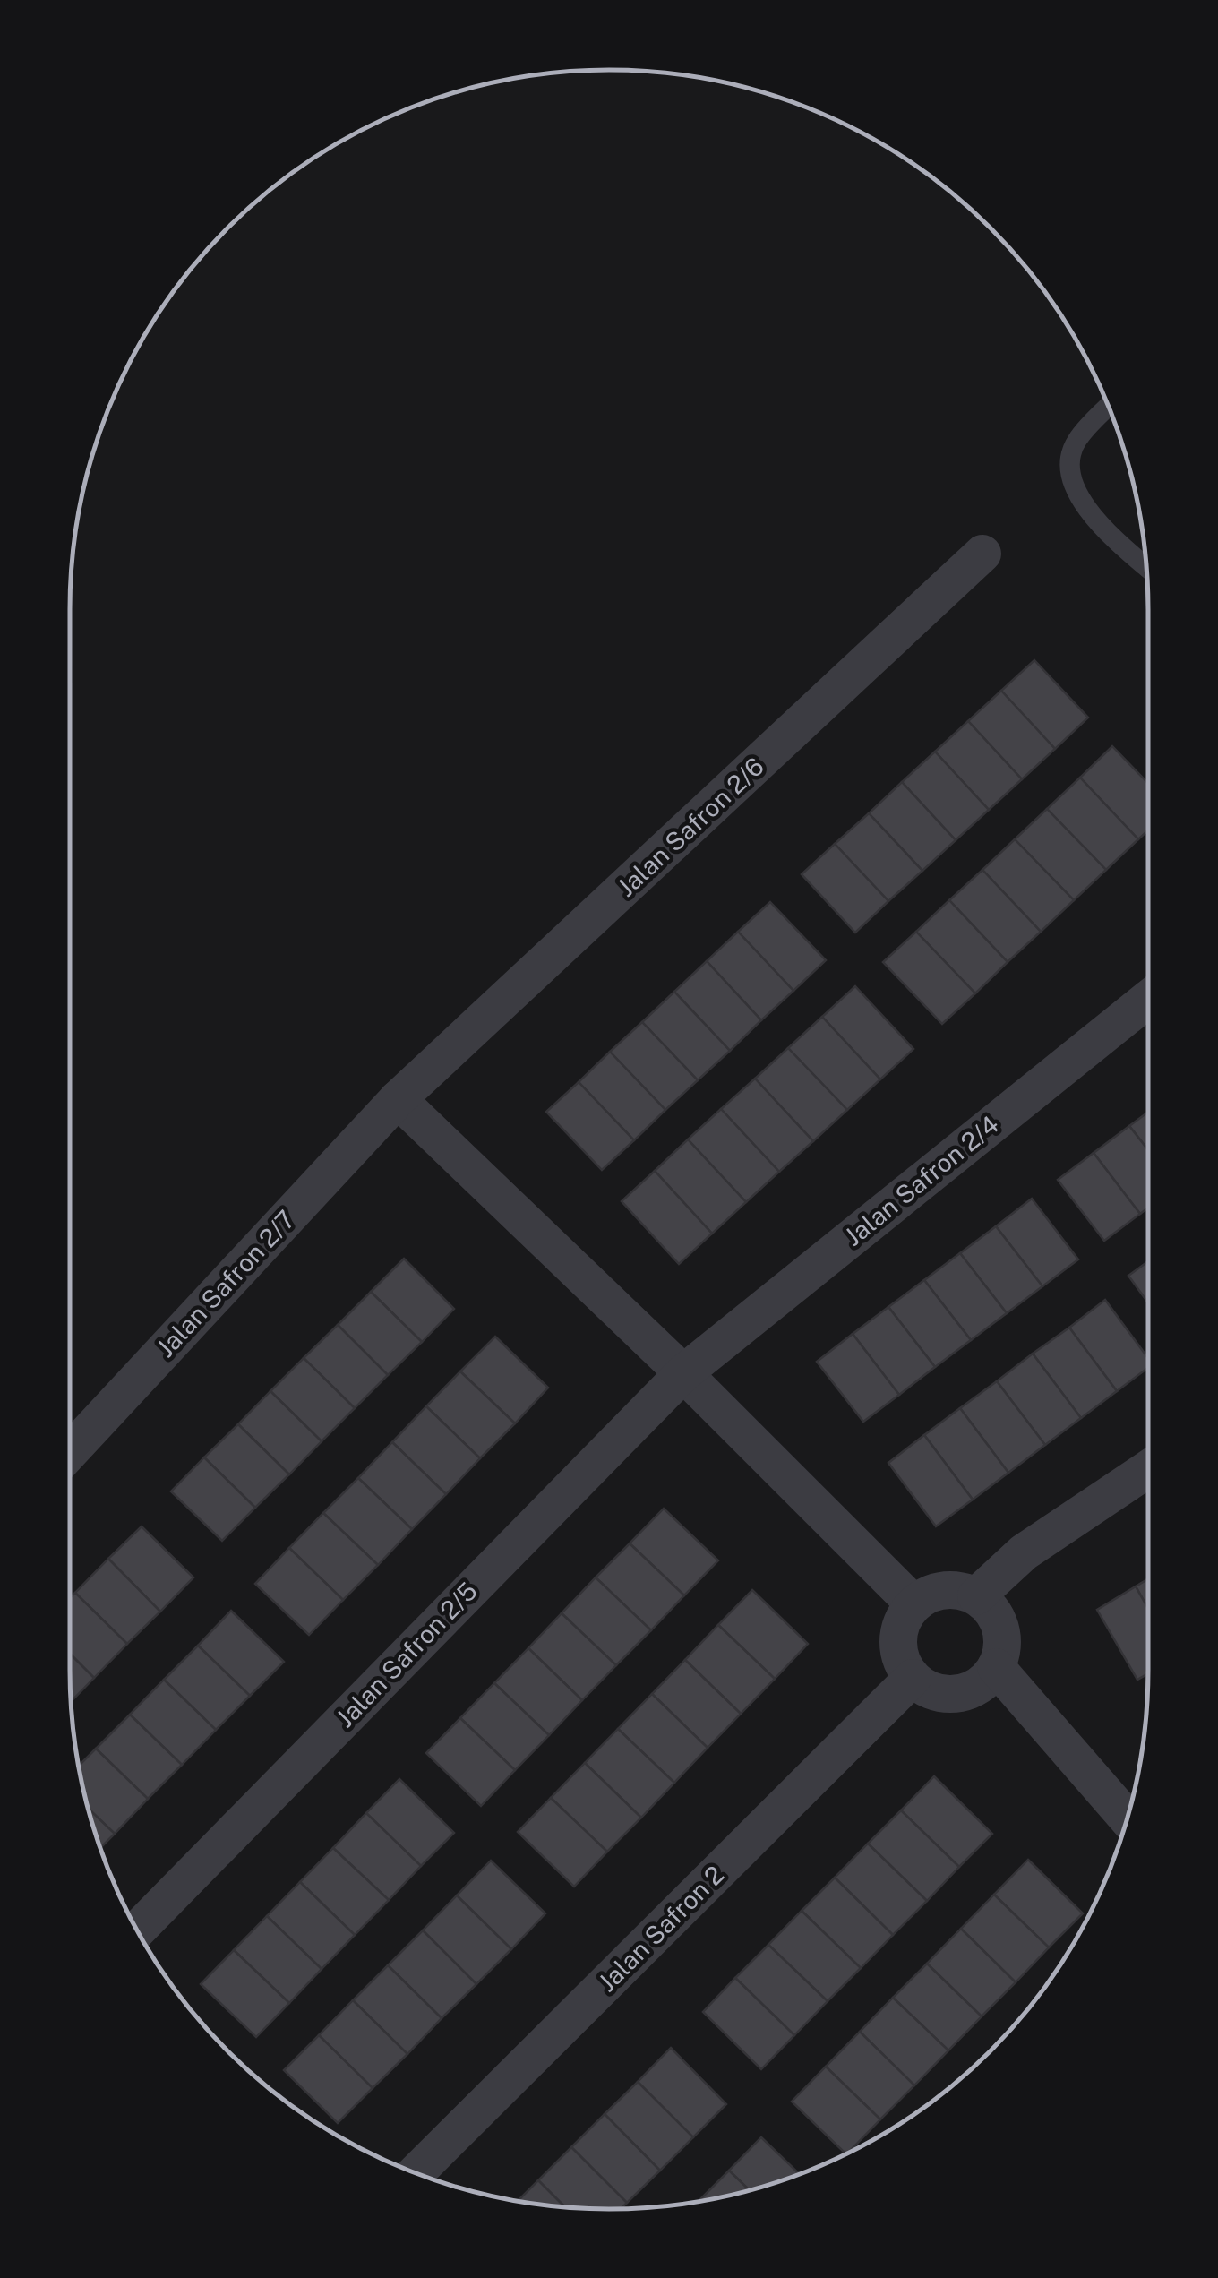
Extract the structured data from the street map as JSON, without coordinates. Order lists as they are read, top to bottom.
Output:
{
  "streets": {
    "street": [
      "Jalan Safron 2/6",
      "Jalan Safron 2/4",
      "Jalan Safron 2/7",
      "Jalan Safron 2/5",
      "Jalan Safron 2"
    ]
  },
  "crossings": [
    ["Jalan Safron 2/6", "Jalan Safron 2/7"],
    ["Jalan Safron 2/4", "Jalan Safron 2/5"]
  ]
}
